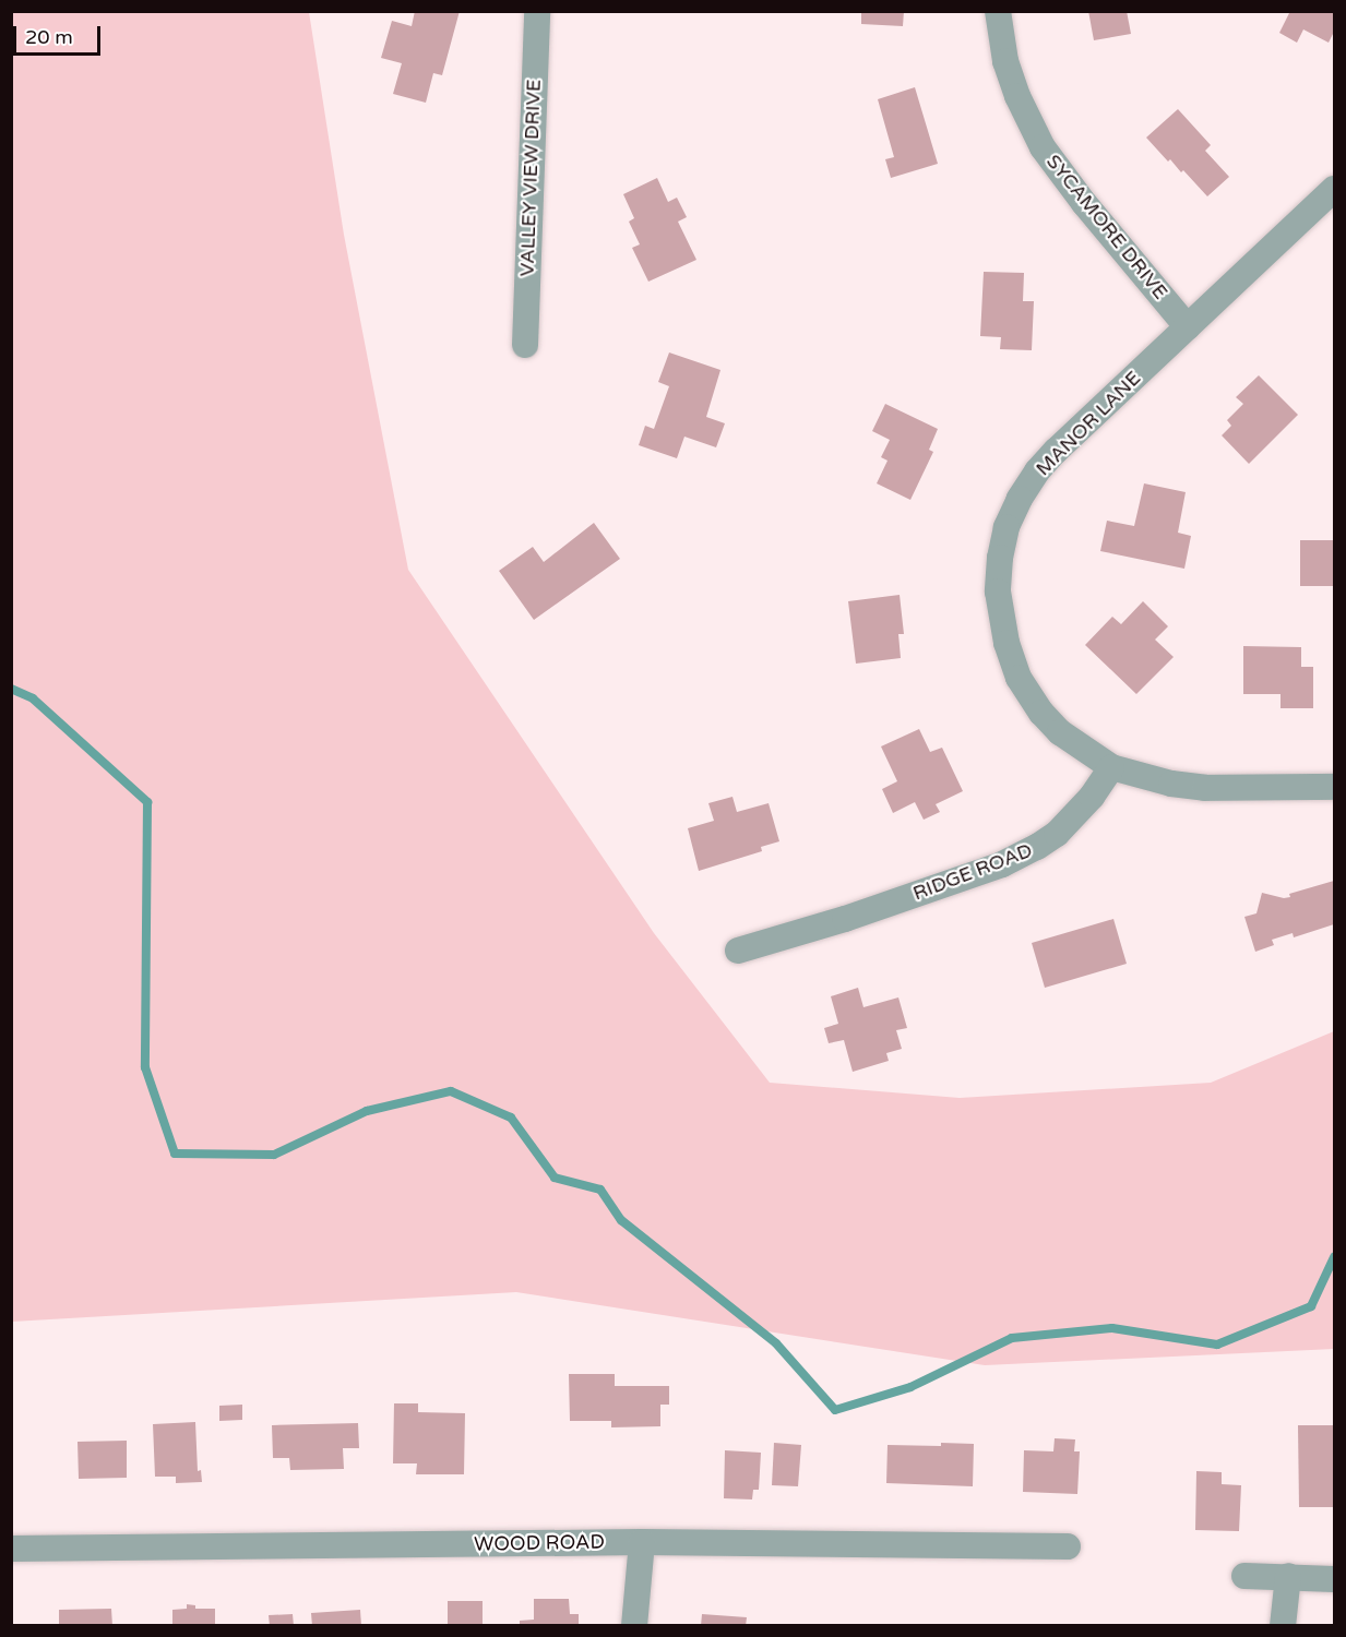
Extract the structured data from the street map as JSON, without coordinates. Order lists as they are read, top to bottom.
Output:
{
  "streets": {
    "street": [
      "VALLEY VIEW DRIVE",
      "SYCAMORE DRIVE",
      "MANOR LANE",
      "RIDGE ROAD",
      "WOOD ROAD"
    ]
  },
  "crossings": [
    ["SYCAMORE DRIVE", "MANOR LANE"],
    ["MANOR LANE", "RIDGE ROAD"]
  ],
  "scale_bar": "20 m"
}
